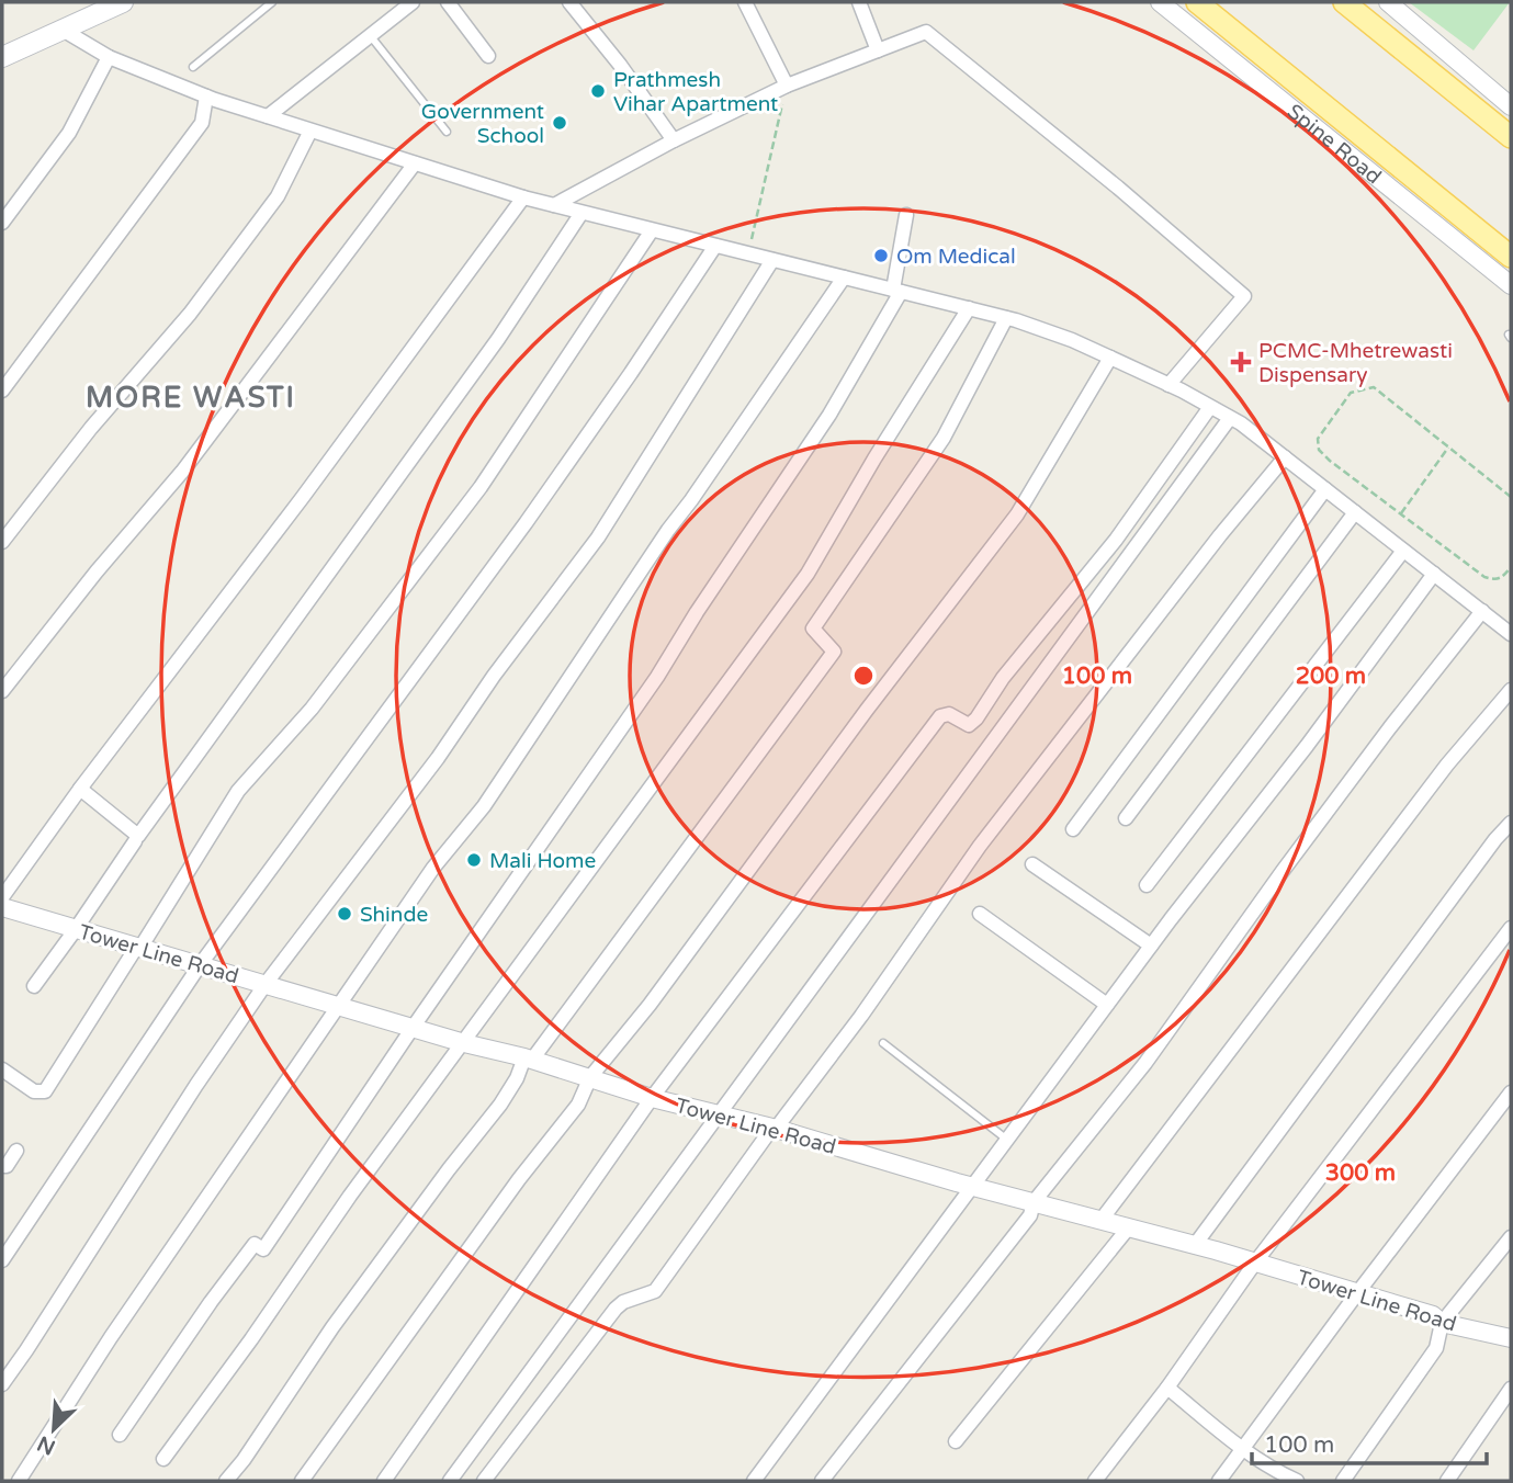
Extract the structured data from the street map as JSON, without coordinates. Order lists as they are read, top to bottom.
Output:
{
  "streets": {
    "main road": ["Spine Road"],
    "street": ["Tower Line Road"]
  },
  "districts": ["MORE WASTI"],
  "places": {
    "other": [
      "Prathmesh Vihar Apartment",
      "Government School",
      "Om Medical",
      "Mali Home",
      "Shinde"
    ],
    "health": ["PCMC-Mhetrewasti Dispensary"]
  },
  "scale_bar": "100 m",
  "north": "bottom left",
  "rings": ["100 m", "200 m", "300 m"]
}
